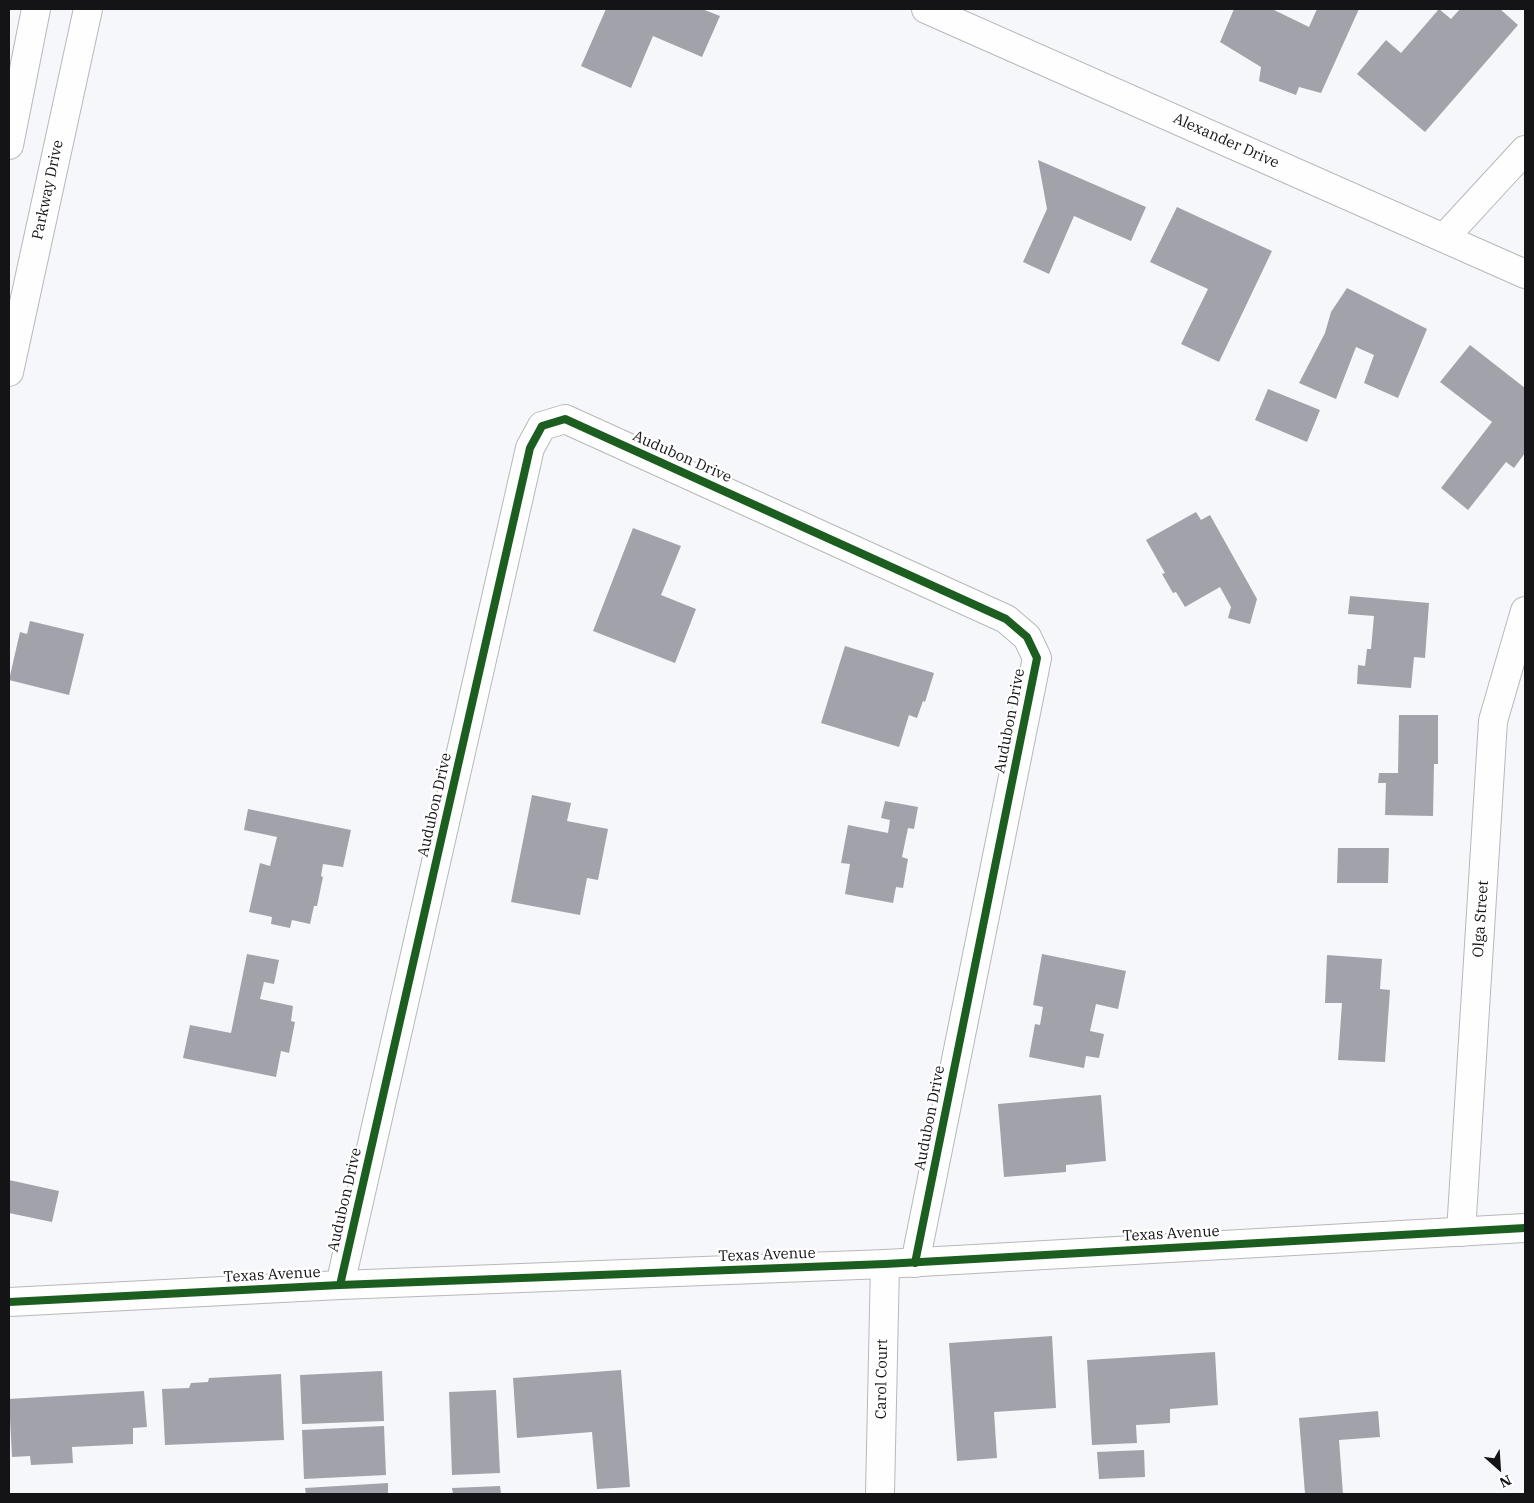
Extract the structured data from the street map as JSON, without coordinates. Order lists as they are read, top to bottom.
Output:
{
  "streets": {
    "street": [
      "Alexander Drive",
      "Parkway Drive",
      "Audubon Drive",
      "Olga Street",
      "Texas Avenue",
      "Carol Court"
    ]
  },
  "crossings": [
    ["Audubon Drive", "Texas Avenue"],
    ["Olga Street", "Texas Avenue"],
    ["Texas Avenue", "Carol Court"]
  ],
  "north": "bottom right"
}
